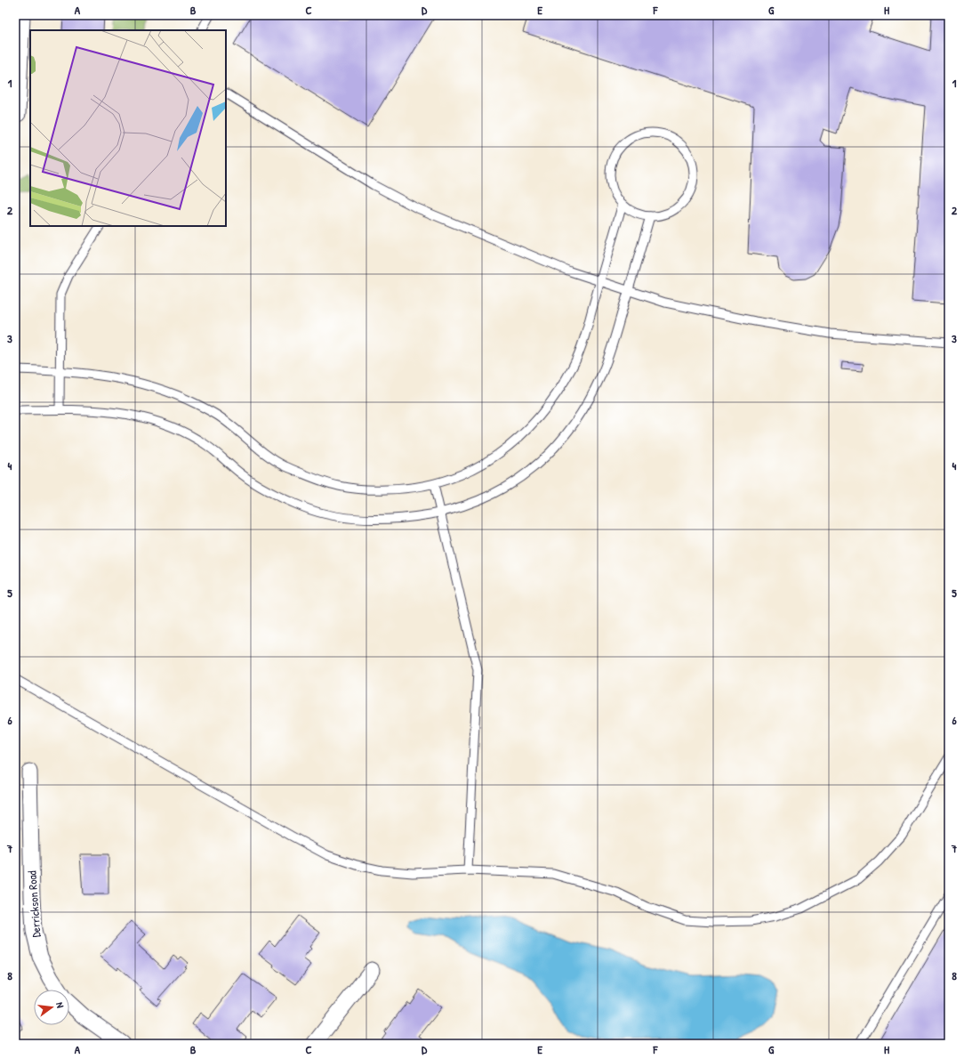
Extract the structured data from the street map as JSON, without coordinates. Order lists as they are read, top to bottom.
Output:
{
  "streets": {
    "street": ["Derrickson Road"]
  },
  "north": "right",
  "grid": {
    "columns": [
      "A",
      "B",
      "C",
      "D",
      "E",
      "F",
      "G",
      "H"
    ],
    "rows": [
      "1",
      "2",
      "3",
      "4",
      "5",
      "6",
      "7",
      "8"
    ]
  }
}
